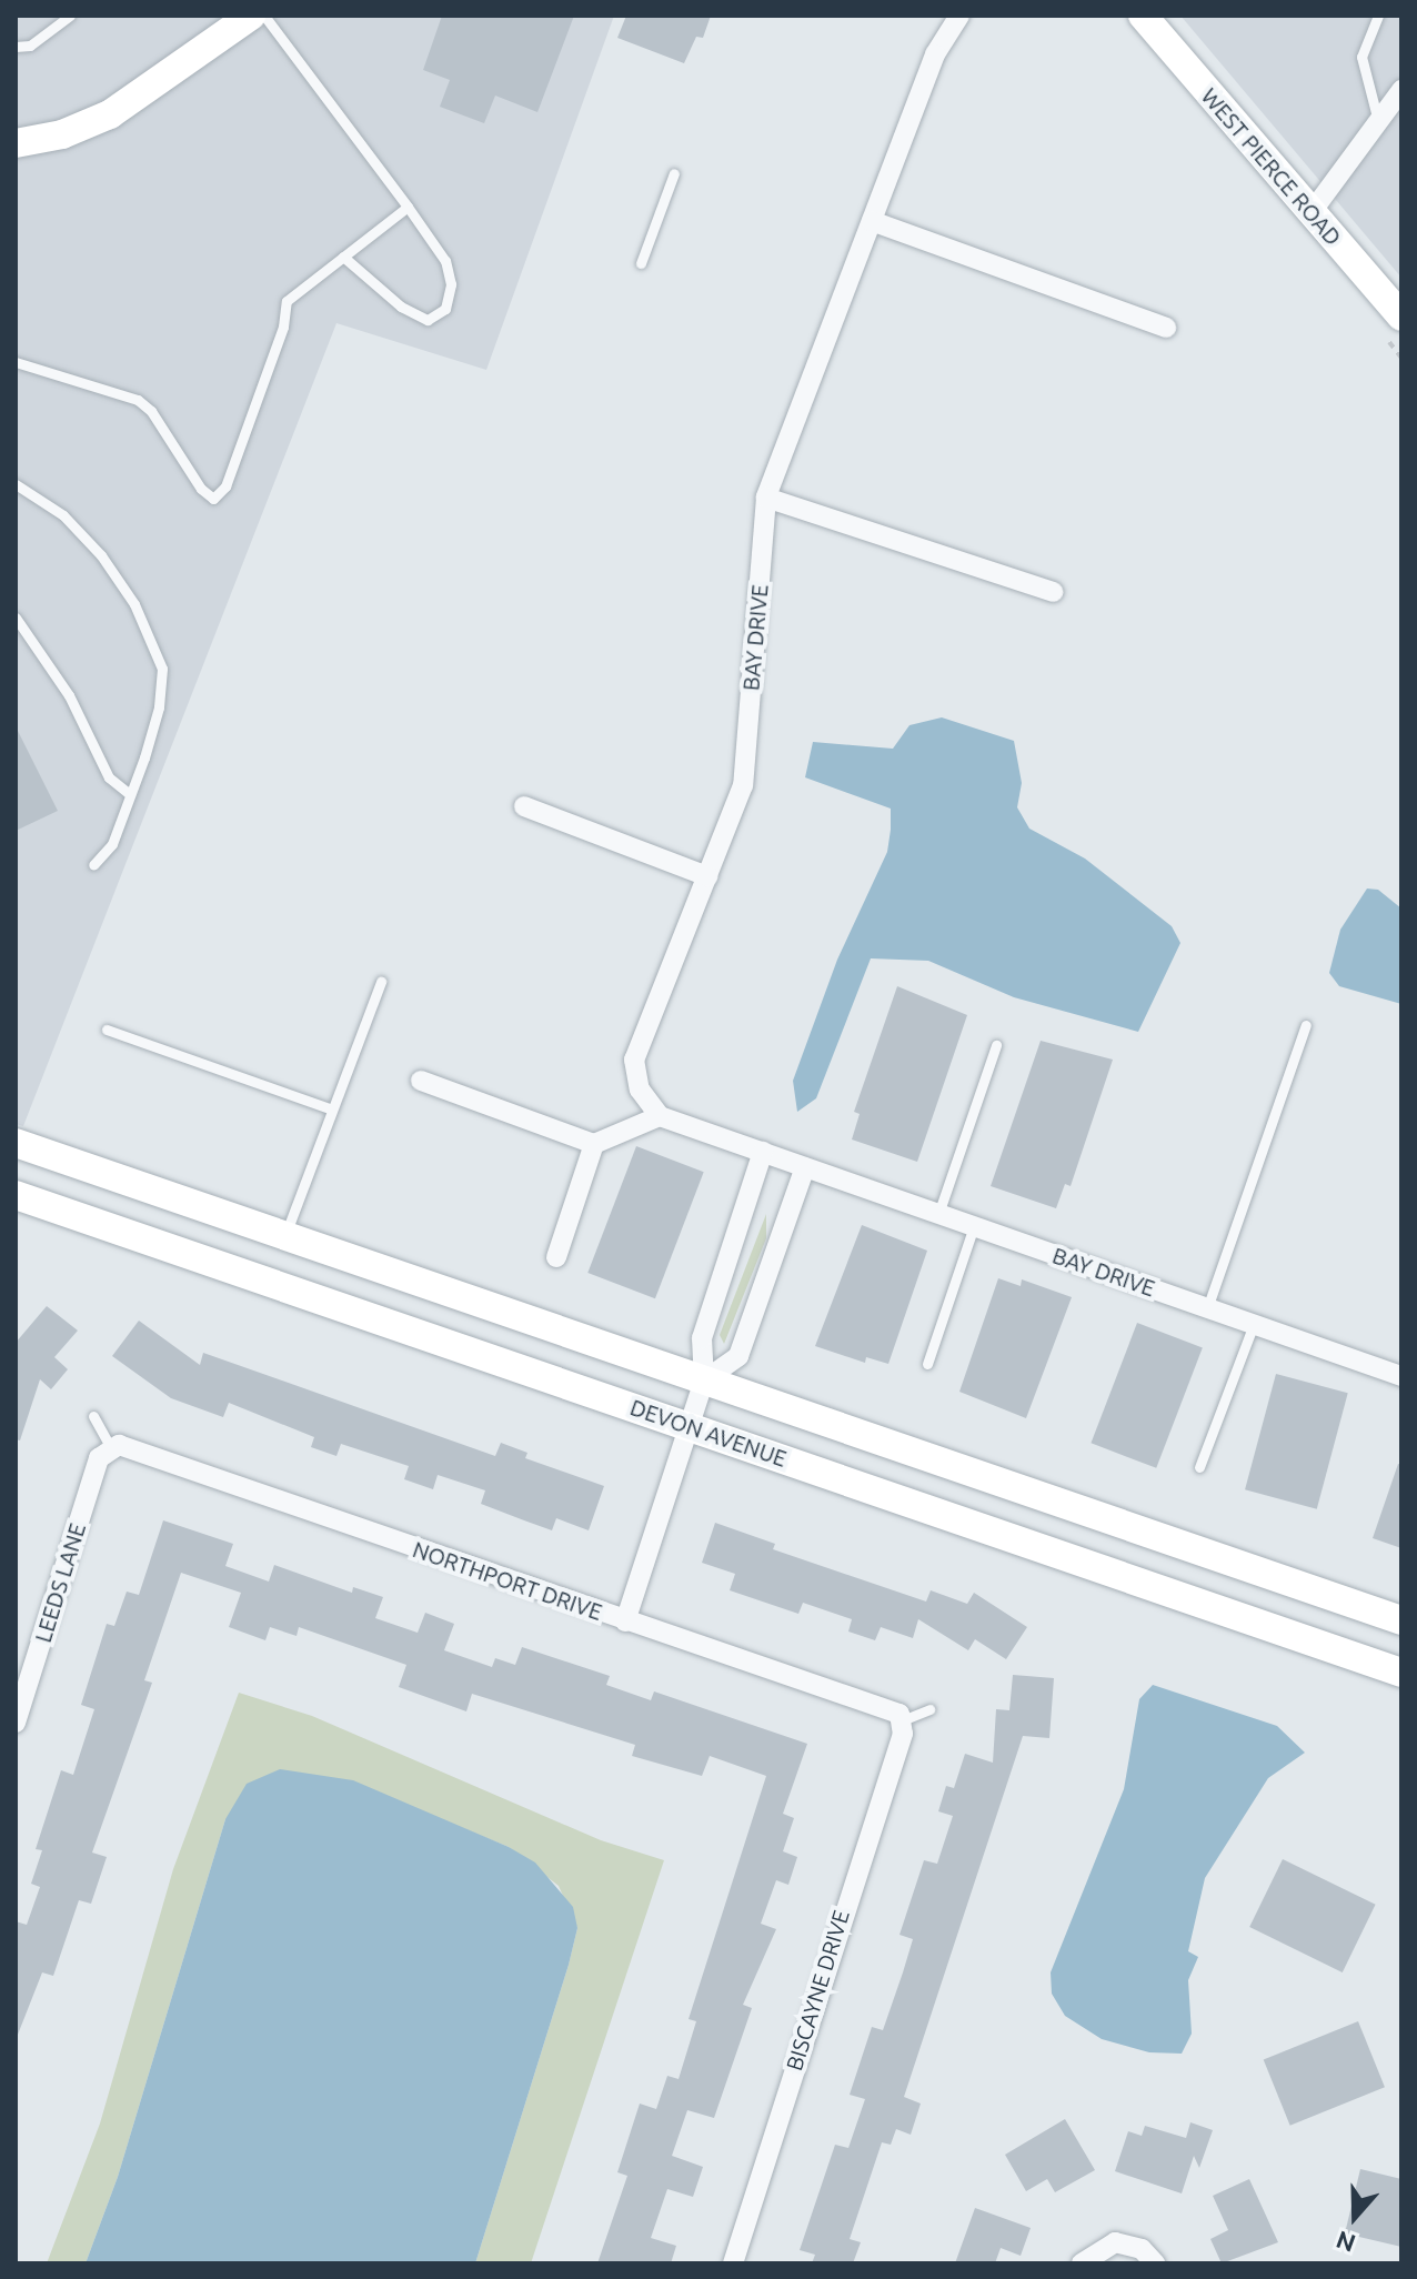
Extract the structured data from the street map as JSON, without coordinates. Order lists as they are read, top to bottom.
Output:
{
  "streets": {
    "main road": ["WEST PIERCE ROAD", "DEVON AVENUE"],
    "street": [
      "BAY DRIVE",
      "NORTHPORT DRIVE",
      "LEEDS LANE",
      "BISCAYNE DRIVE"
    ]
  },
  "crossings": [
    ["NORTHPORT DRIVE", "LEEDS LANE"],
    ["NORTHPORT DRIVE", "BISCAYNE DRIVE"]
  ],
  "north": "bottom"
}
